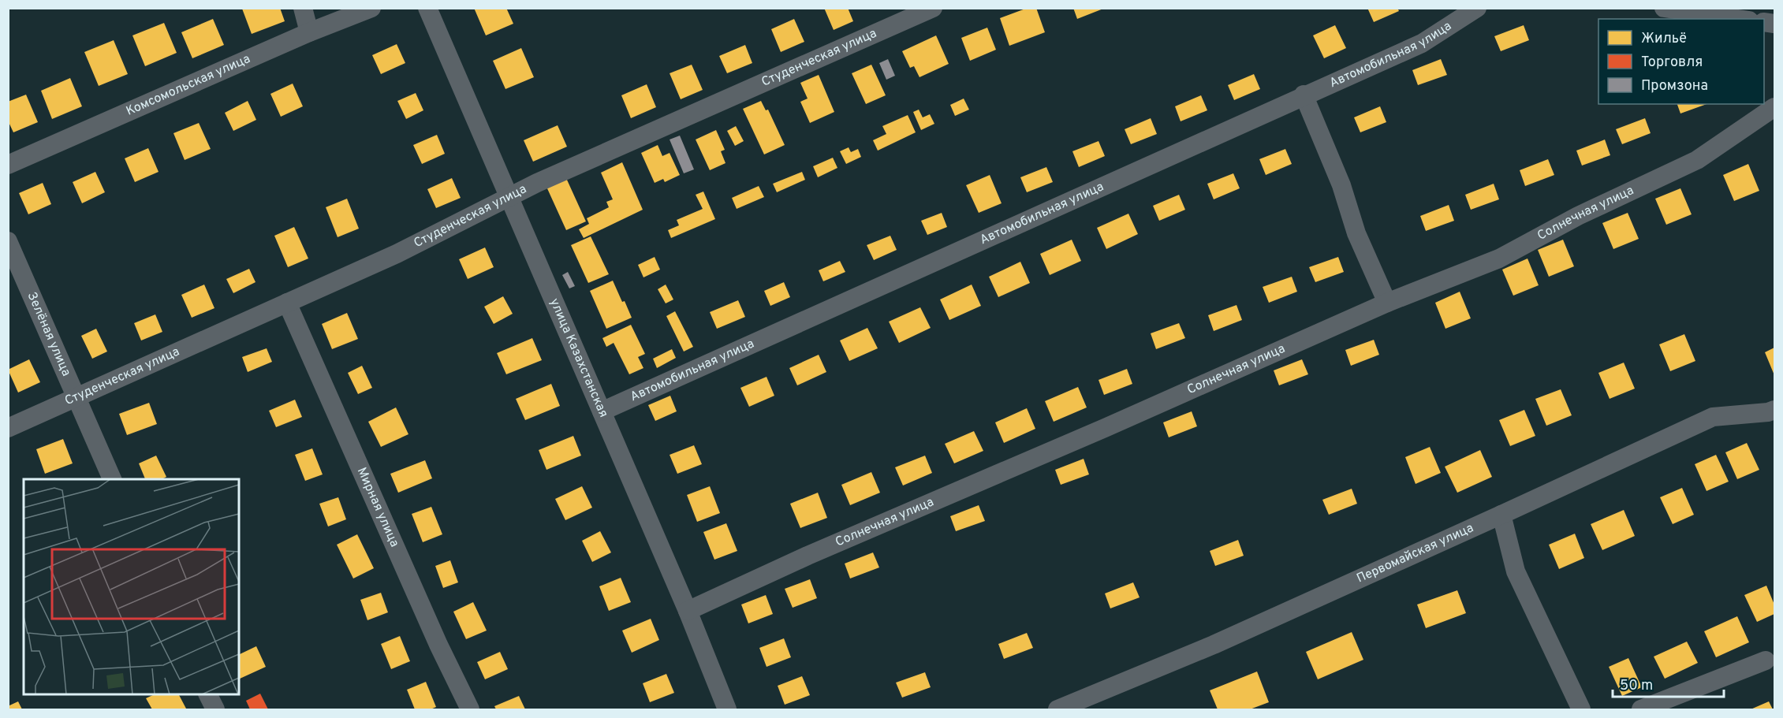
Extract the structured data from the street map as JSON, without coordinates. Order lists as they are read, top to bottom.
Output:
{
  "streets": {
    "street": [
      "Автомобильная улица",
      "Студенческая улица",
      "Комсомольская улица",
      "Солнечная улица",
      "Зелёная улица",
      "улица Казахстанская",
      "Мирная улица",
      "Первомайская улица"
    ]
  },
  "crossings": [
    ["Автомобильная улица", "улица Казахстанская"],
    ["Студенческая улица", "Зелёная улица"],
    ["Студенческая улица", "улица Казахстанская"],
    ["Студенческая улица", "Мирная улица"],
    ["Солнечная улица", "улица Казахстанская"]
  ],
  "legend": ["Жильё", "Торговля", "Промзона"],
  "scale_bar": "50 m"
}
